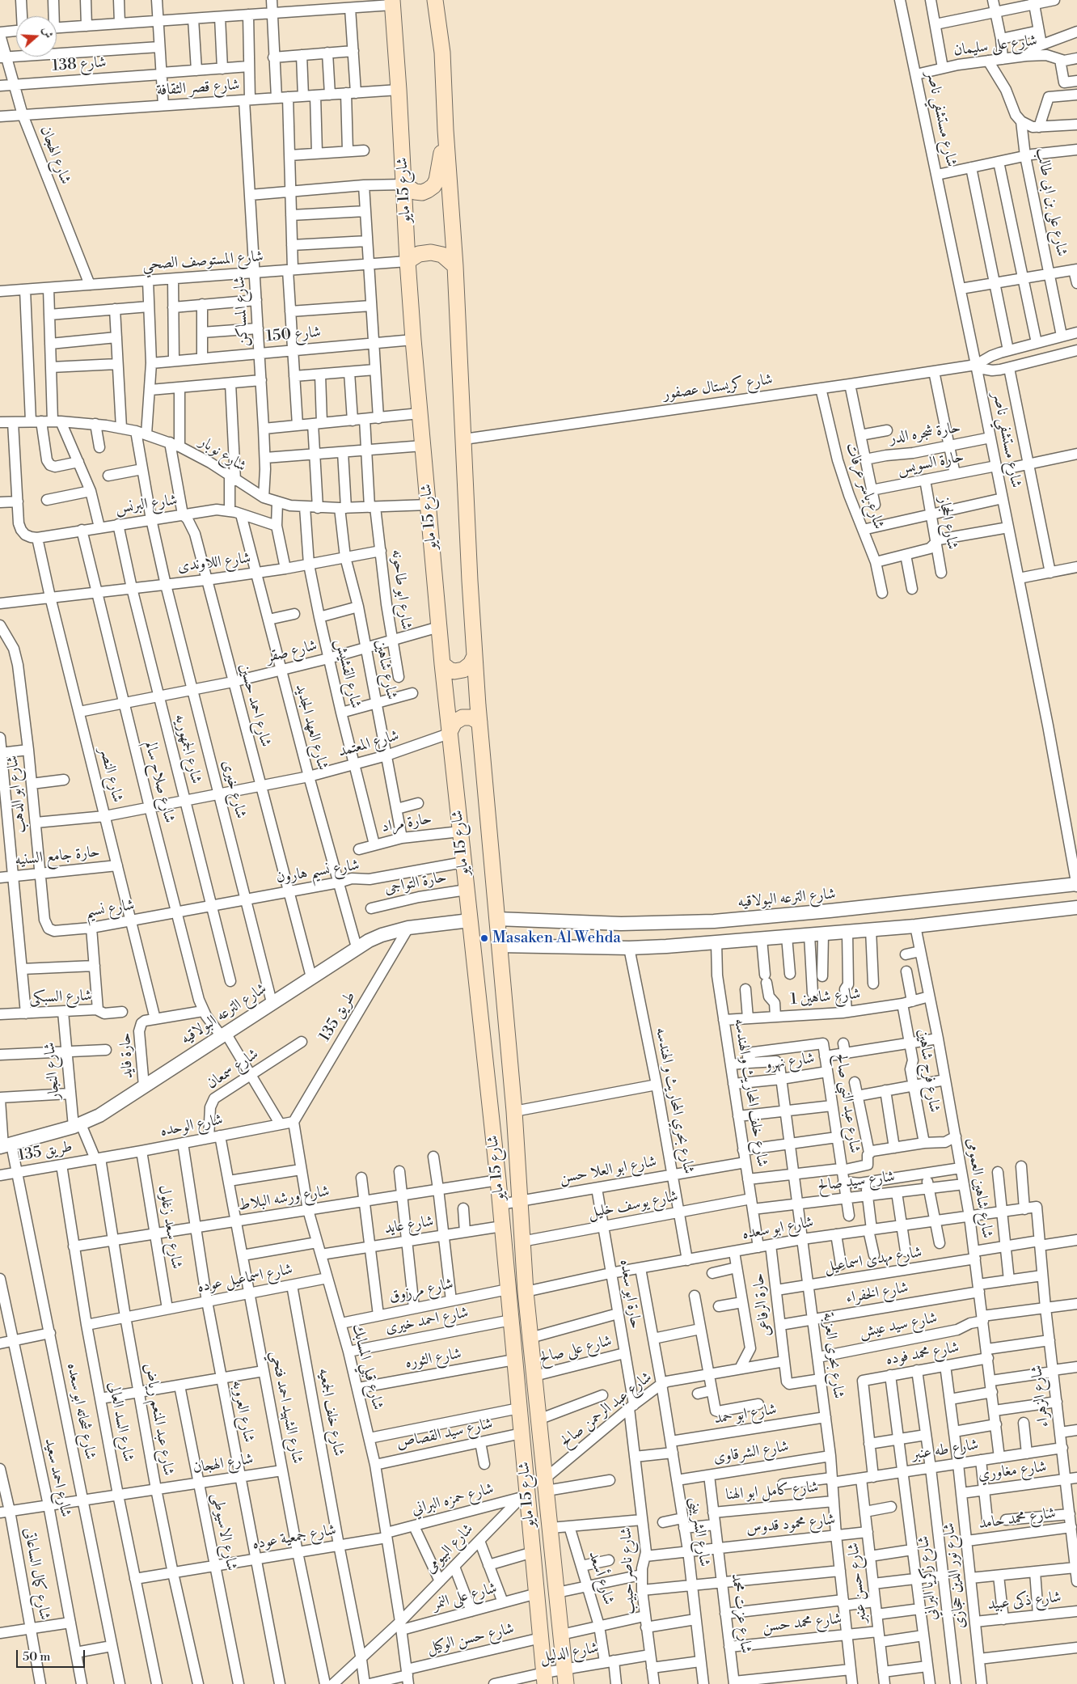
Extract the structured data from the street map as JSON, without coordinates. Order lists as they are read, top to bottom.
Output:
{
  "streets": {
    "main road": ["شارع 15 مايو"],
    "street": [
      "شارع على سليمان",
      "شارع 138",
      "شارع قصر الثقافة",
      "شارع مستشفي ناصر",
      "شارع الهجان",
      "شارع على بن ابى طالب",
      "شارع المستوصف الصحي",
      "شارع المساكن",
      "شارع 150",
      "شارع كريستال عصفور",
      "حارة شجره الدر",
      "شارع نوبار",
      "حارة السويس",
      "شارع ياسر عرفات",
      "شارع البرنس",
      "شارع الحجاز",
      "شارع اللاوندى",
      "شارع ابو طاحونه",
      "شارع صقر",
      "شارع شاهين",
      "شارع القشيش",
      "شارع احمد حسين",
      "شارع العهد الجديد",
      "شارع المعتمد",
      "شارع الجمهوريه",
      "شارع النصر",
      "شارع صلاح سالم",
      "شارع خيرى",
      "شارع ابو الدهب",
      "حارة مراد",
      "حارة جامع السنيه",
      "شارع نسيم هارون",
      "حارة التواجى",
      "شارع الترعه البولاقيه",
      "شارع نسيم",
      "شارع السبكى",
      "شارع شاهين 1",
      "طريق 135",
      "حارة فايد",
      "شارع نهرو",
      "شارع سمعان",
      "شارع النجار",
      "شارع فرج شاهين",
      "شارع خلف المحاريث و الهندسه",
      "شارع بحري المحاريث و الهندسه",
      "شارع عبد النبى صالح",
      "شارع الوحده",
      "شارع ابو العلا حسن",
      "شارع سيد صالح",
      "شارع شاهين العمومى",
      "شارع ورشه البلاط",
      "شارع يوسف خليل",
      "شارع عايد",
      "شارع سعد زغلول",
      "شارع ابو سعده",
      "شارع مهدى اسماعيل",
      "شارع اسماعيل عوده",
      "شارع مرزوق",
      "شارع الخفراء",
      "حارة ابو سعده",
      "حارة الرفاعى",
      "شارع احمد خيرى",
      "شارع سيد عيش",
      "شارع على صالح",
      "شارع محمد فوده",
      "شارع بحرى العزبة",
      "شارع الثوره",
      "شارع قبلي المسابك",
      "شارع الزهراء",
      "شارع الشهيد احمد فتحي",
      "شارع عبد الرحمن صالح",
      "شارع شحاته ابو سعده",
      "شارع العروبه",
      "شارع خلف الجمعيه",
      "شارع ابو حمد",
      "شارع عبد المنعم رياض",
      "شارع السد العالى",
      "شارع سيد القصاص",
      "شارع طه عنبر",
      "شارع الشرقاوى",
      "شارع مغاوري",
      "شارع احمد سعيد",
      "شارع كامل ابو الهنا",
      "شارع حمزه البراني",
      "شارع محمد حامد",
      "شارع محمود قدوس",
      "شارع الاسيوطى",
      "شارع الشربينى",
      "شارع جمعية عوده",
      "شارع البيومى",
      "شارع ناصر حبيب",
      "شارع كمال الساعاتى",
      "شارع نور الدين حجازى",
      "شارع أسعد",
      "شارع زكريا البراني",
      "شارع حسن عنبر",
      "شارع على النمر",
      "شارع ذكى عبيد",
      "شارع عزت محمد",
      "شارع محمد حسن",
      "شارع حسن الوكيل",
      "شارع الدليل"
    ]
  },
  "crossings": [
    ["شارع على سليمان", "شارع مستشفي ناصر"],
    ["شارع 138", "شارع الهجان"],
    ["شارع 138", "شارع المساكن"],
    ["شارع قصر الثقافة", "شارع الهجان"],
    ["شارع قصر الثقافة", "شارع 15 مايو"],
    ["شارع قصر الثقافة", "شارع المساكن"],
    ["شارع مستشفي ناصر", "شارع كريستال عصفور"],
    ["شارع مستشفي ناصر", "حارة شجره الدر"],
    ["شارع مستشفي ناصر", "حارة السويس"],
    ["شارع مستشفي ناصر", "شارع الترعه البولاقيه"],
    ["شارع الهجان", "شارع المستوصف الصحي"],
    ["شارع الهجان", "شارع الشهيد احمد فتحي"],
    ["شارع الهجان", "شارع شحاته ابو سعده"],
    ["شارع الهجان", "شارع العروبه"],
    ["شارع الهجان", "شارع عبد المنعم رياض"],
    ["شارع الهجان", "شارع السد العالى"],
    ["شارع الهجان", "شارع احمد سعيد"],
    ["شارع الهجان", "شارع الاسيوطى"],
    ["شارع الهجان", "شارع كمال الساعاتى"],
    ["شارع 15 مايو", "شارع المستوصف الصحي"],
    ["شارع 15 مايو", "شارع 150"],
    ["شارع 15 مايو", "شارع كريستال عصفور"],
    ["شارع 15 مايو", "شارع نوبار"],
    ["شارع 15 مايو", "شارع صقر"],
    ["شارع 15 مايو", "شارع المعتمد"],
    ["شارع 15 مايو", "حارة مراد"],
    ["شارع 15 مايو", "شارع نسيم هارون"],
    ["شارع 15 مايو", "حارة التواجى"],
    ["شارع 15 مايو", "شارع الترعه البولاقيه"],
    ["شارع 15 مايو", "شارع ابو العلا حسن"],
    ["شارع 15 مايو", "شارع ورشه البلاط"],
    ["شارع 15 مايو", "شارع يوسف خليل"],
    ["شارع 15 مايو", "شارع عايد"],
    ["شارع 15 مايو", "شارع ابو سعده"],
    ["شارع 15 مايو", "شارع مرزوق"],
    ["شارع 15 مايو", "شارع احمد خيرى"],
    ["شارع 15 مايو", "شارع على صالح"],
    ["شارع 15 مايو", "شارع الثوره"],
    ["شارع 15 مايو", "شارع عبد الرحمن صالح"],
    ["شارع 15 مايو", "شارع سيد القصاص"],
    ["شارع 15 مايو", "شارع حمزه البراني"],
    ["شارع 15 مايو", "شارع البيومى"],
    ["شارع 15 مايو", "شارع على النمر"],
    ["شارع 15 مايو", "شارع حسن الوكيل"],
    ["شارع 15 مايو", "شارع الدليل"],
    ["شارع على بن ابى طالب", "شارع كريستال عصفور"],
    ["شارع المستوصف الصحي", "شارع المساكن"],
    ["شارع المساكن", "شارع 150"],
    ["شارع المساكن", "شارع نوبار"],
    ["شارع كريستال عصفور", "شارع ياسر عرفات"],
    ["شارع نوبار", "شارع ابو طاحونه"],
    ["شارع نوبار", "شارع شاهين"],
    ["شارع نوبار", "شارع القشيش"],
    ["شارع نوبار", "شارع احمد حسين"],
    ["شارع نوبار", "شارع خيرى"],
    ["حارة السويس", "شارع الحجاز"],
    ["شارع البرنس", "شارع احمد حسين"],
    ["شارع البرنس", "شارع العهد الجديد"],
    ["شارع البرنس", "شارع الجمهوريه"],
    ["شارع البرنس", "شارع النصر"],
    ["شارع البرنس", "شارع صلاح سالم"],
    ["شارع البرنس", "شارع خيرى"],
    ["شارع اللاوندى", "شارع ابو طاحونه"],
    ["شارع اللاوندى", "شارع شاهين"],
    ["شارع اللاوندى", "شارع القشيش"],
    ["شارع اللاوندى", "شارع احمد حسين"],
    ["شارع اللاوندى", "شارع العهد الجديد"],
    ["شارع اللاوندى", "شارع الجمهوريه"],
    ["شارع اللاوندى", "شارع النصر"],
    ["شارع اللاوندى", "شارع صلاح سالم"],
    ["شارع اللاوندى", "شارع خيرى"],
    ["شارع ابو طاحونه", "شارع صقر"],
    ["شارع صقر", "شارع شاهين"],
    ["شارع صقر", "شارع القشيش"],
    ["شارع صقر", "شارع احمد حسين"],
    ["شارع صقر", "شارع العهد الجديد"],
    ["شارع صقر", "شارع الجمهوريه"],
    ["شارع صقر", "شارع النصر"],
    ["شارع صقر", "شارع صلاح سالم"],
    ["شارع صقر", "شارع خيرى"],
    ["شارع شاهين", "شارع المعتمد"],
    ["شارع شاهين", "حارة مراد"],
    ["شارع القشيش", "شارع المعتمد"],
    ["شارع القشيش", "حارة مراد"],
    ["شارع احمد حسين", "شارع المعتمد"],
    ["شارع احمد حسين", "شارع نسيم هارون"],
    ["شارع احمد حسين", "شارع الترعه البولاقيه"],
    ["شارع العهد الجديد", "شارع المعتمد"],
    ["شارع العهد الجديد", "شارع نسيم هارون"],
    ["شارع العهد الجديد", "شارع الترعه البولاقيه"],
    ["شارع المعتمد", "شارع الجمهوريه"],
    ["شارع المعتمد", "شارع النصر"],
    ["شارع المعتمد", "شارع صلاح سالم"],
    ["شارع المعتمد", "شارع خيرى"],
    ["شارع المعتمد", "شارع ابو الدهب"],
    ["شارع الجمهوريه", "شارع نسيم هارون"],
    ["شارع النصر", "حارة جامع السنيه"],
    ["شارع النصر", "شارع نسيم"],
    ["شارع النصر", "حارة فايد"],
    ["شارع صلاح سالم", "شارع نسيم هارون"],
    ["شارع صلاح سالم", "شارع الترعه البولاقيه"],
    ["شارع صلاح سالم", "شارع نسيم"],
    ["شارع صلاح سالم", "شارع سمعان"],
    ["شارع صلاح سالم", "شارع الوحده"],
    ["شارع خيرى", "شارع نسيم هارون"],
    ["شارع خيرى", "شارع الترعه البولاقيه"],
    ["شارع ابو الدهب", "حارة جامع السنيه"],
    ["شارع ابو الدهب", "شارع نسيم"],
    ["شارع نسيم هارون", "شارع نسيم"],
    ["شارع الترعه البولاقيه", "طريق 135"],
    ["شارع الترعه البولاقيه", "حارة فايد"],
    ["شارع الترعه البولاقيه", "شارع النجار"],
    ["شارع الترعه البولاقيه", "شارع شحاته ابو سعده"],
    ["شارع السبكى", "شارع النجار"],
    ["شارع شاهين 1", "شارع فرج شاهين"],
    ["شارع شاهين 1", "شارع خلف المحاريث و الهندسه"],
    ["شارع شاهين 1", "شارع شاهين العمومى"],
    ["طريق 135", "شارع النجار"],
    ["طريق 135", "شارع الوحده"],
    ["طريق 135", "شارع قبلي المسابك"],
    ["طريق 135", "شارع شحاته ابو سعده"],
    ["طريق 135", "شارع عبد المنعم رياض"],
    ["طريق 135", "شارع السد العالى"],
    ["شارع نهرو", "شارع خلف المحاريث و الهندسه"],
    ["شارع نهرو", "شارع عبد النبى صالح"],
    ["شارع نهرو", "شارع بحرى العزبة"],
    ["شارع سمعان", "شارع الوحده"],
    ["شارع النجار", "شارع الوحده"],
    ["شارع النجار", "شارع عبد المنعم رياض"],
    ["شارع خلف المحاريث و الهندسه", "شارع ابو العلا حسن"],
    ["شارع خلف المحاريث و الهندسه", "شارع سيد صالح"],
    ["شارع خلف المحاريث و الهندسه", "شارع يوسف خليل"],
    ["شارع خلف المحاريث و الهندسه", "شارع ابو سعده"],
    ["شارع بحري المحاريث و الهندسه", "شارع ابو العلا حسن"],
    ["شارع بحري المحاريث و الهندسه", "شارع يوسف خليل"],
    ["شارع بحري المحاريث و الهندسه", "شارع ابو سعده"],
    ["شارع عبد النبى صالح", "شارع سيد صالح"],
    ["شارع عبد النبى صالح", "شارع بحرى العزبة"],
    ["شارع الوحده", "شارع سعد زغلول"],
    ["شارع الوحده", "شارع قبلي المسابك"],
    ["شارع الوحده", "شارع الشهيد احمد فتحي"],
    ["شارع الوحده", "شارع العروبه"],
    ["شارع الوحده", "شارع عبد المنعم رياض"],
    ["شارع ابو العلا حسن", "حارة ابو سعده"],
    ["شارع سيد صالح", "شارع شاهين العمومى"],
    ["شارع سيد صالح", "شارع بحرى العزبة"],
    ["شارع شاهين العمومى", "شارع ابو سعده"],
    ["شارع شاهين العمومى", "شارع مهدى اسماعيل"],
    ["شارع شاهين العمومى", "شارع الخفراء"],
    ["شارع شاهين العمومى", "شارع سيد عيش"],
    ["شارع شاهين العمومى", "شارع محمد فوده"],
    ["شارع شاهين العمومى", "شارع طه عنبر"],
    ["شارع ورشه البلاط", "شارع سعد زغلول"],
    ["شارع ورشه البلاط", "شارع قبلي المسابك"],
    ["شارع ورشه البلاط", "شارع الشهيد احمد فتحي"],
    ["شارع ورشه البلاط", "شارع العروبه"],
    ["شارع ورشه البلاط", "شارع عبد المنعم رياض"],
    ["شارع ورشه البلاط", "شارع السد العالى"],
    ["شارع يوسف خليل", "حارة ابو سعده"],
    ["شارع عايد", "شارع قبلي المسابك"],
    ["شارع سعد زغلول", "شارع اسماعيل عوده"],
    ["شارع ابو سعده", "حارة ابو سعده"],
    ["شارع ابو سعده", "حارة الرفاعى"],
    ["شارع ابو سعده", "شارع بحرى العزبة"],
    ["شارع ابو سعده", "شارع الزهراء"],
    ["شارع ابو سعده", "شارع الشربينى"],
    ["شارع مهدى اسماعيل", "حارة الرفاعى"],
    ["شارع مهدى اسماعيل", "شارع بحرى العزبة"],
    ["شارع مهدى اسماعيل", "شارع الزهراء"],
    ["شارع اسماعيل عوده", "شارع قبلي المسابك"],
    ["شارع اسماعيل عوده", "شارع الشهيد احمد فتحي"],
    ["شارع اسماعيل عوده", "شارع العروبه"],
    ["شارع اسماعيل عوده", "شارع خلف الجمعيه"],
    ["شارع اسماعيل عوده", "شارع عبد المنعم رياض"],
    ["شارع اسماعيل عوده", "شارع السد العالى"],
    ["شارع مرزوق", "شارع قبلي المسابك"],
    ["شارع الخفراء", "حارة الرفاعى"],
    ["شارع الخفراء", "شارع بحرى العزبة"],
    ["شارع الخفراء", "شارع الزهراء"],
    ["حارة ابو سعده", "شارع على صالح"],
    ["حارة ابو سعده", "شارع عبد الرحمن صالح"],
    ["حارة ابو سعده", "شارع ناصر حبيب"],
    ["حارة الرفاعى", "شارع عبد الرحمن صالح"],
    ["شارع احمد خيرى", "شارع قبلي المسابك"],
    ["شارع سيد عيش", "شارع بحرى العزبة"],
    ["شارع سيد عيش", "شارع الزهراء"],
    ["شارع محمد فوده", "شارع الزهراء"],
    ["شارع محمد فوده", "شارع نور الدين حجازى"],
    ["شارع محمد فوده", "شارع زكريا البراني"],
    ["شارع بحرى العزبة", "شارع ابو حمد"],
    ["شارع بحرى العزبة", "شارع طه عنبر"],
    ["شارع بحرى العزبة", "شارع الشرقاوى"],
    ["شارع بحرى العزبة", "شارع كامل ابو الهنا"],
    ["شارع بحرى العزبة", "شارع محمود قدوس"],
    ["شارع بحرى العزبة", "شارع محمد حسن"],
    ["شارع الثوره", "شارع قبلي المسابك"],
    ["شارع قبلي المسابك", "شارع سيد القصاص"],
    ["شارع قبلي المسابك", "شارع حمزه البراني"],
    ["شارع قبلي المسابك", "شارع جمعية عوده"],
    ["شارع قبلي المسابك", "شارع البيومى"],
    ["شارع قبلي المسابك", "شارع على النمر"],
    ["شارع قبلي المسابك", "شارع حسن الوكيل"],
    ["شارع الزهراء", "شارع طه عنبر"],
    ["شارع الزهراء", "شارع مغاوري"],
    ["شارع الزهراء", "شارع محمد حامد"],
    ["شارع الشهيد احمد فتحي", "شارع جمعية عوده"],
    ["شارع عبد الرحمن صالح", "شارع الشربينى"],
    ["شارع عبد الرحمن صالح", "شارع ناصر حبيب"],
    ["شارع العروبه", "شارع جمعية عوده"],
    ["شارع خلف الجمعيه", "شارع جمعية عوده"],
    ["شارع خلف الجمعيه", "شارع البيومى"],
    ["شارع ابو حمد", "شارع الشربينى"],
    ["شارع عبد المنعم رياض", "شارع جمعية عوده"],
    ["شارع السد العالى", "شارع جمعية عوده"],
    ["شارع طه عنبر", "شارع نور الدين حجازى"],
    ["شارع طه عنبر", "شارع زكريا البراني"],
    ["شارع طه عنبر", "شارع حسن عنبر"],
    ["شارع الشرقاوى", "شارع الشربينى"],
    ["شارع الشرقاوى", "شارع عزت محمد"],
    ["شارع مغاوري", "شارع نور الدين حجازى"],
    ["شارع كامل ابو الهنا", "شارع عزت محمد"],
    ["شارع حمزه البراني", "شارع جمعية عوده"],
    ["شارع حمزه البراني", "شارع البيومى"],
    ["شارع محمد حامد", "شارع نور الدين حجازى"],
    ["شارع محمود قدوس", "شارع الشربينى"],
    ["شارع محمود قدوس", "شارع ناصر حبيب"],
    ["شارع محمود قدوس", "شارع حسن عنبر"],
    ["شارع محمود قدوس", "شارع عزت محمد"],
    ["شارع الاسيوطى", "شارع جمعية عوده"],
    ["شارع البيومى", "شارع على النمر"],
    ["شارع ناصر حبيب", "شارع الدليل"],
    ["شارع نور الدين حجازى", "شارع ذكى عبيد"],
    ["شارع أسعد", "شارع الدليل"],
    ["شارع حسن عنبر", "شارع محمد حسن"],
    ["شارع عزت محمد", "شارع محمد حسن"]
  ],
  "places": ["Masaken Al Wehda"],
  "scale_bar": "50 m",
  "north": "right"
}
